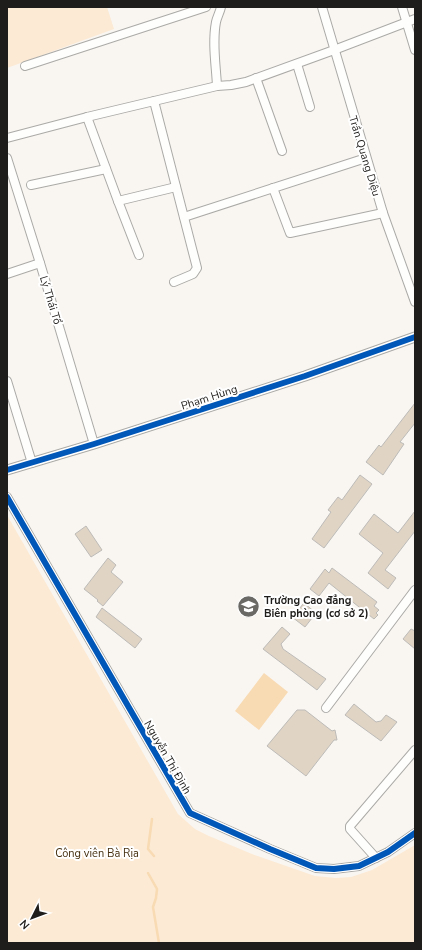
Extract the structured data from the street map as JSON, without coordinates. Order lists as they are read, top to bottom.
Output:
{
  "streets": {
    "street": [
      "Trần Quang Diệu",
      "Lý Thái Tổ",
      "Phạm Hùng",
      "Nguyễn Thị Định"
    ]
  },
  "crossings": [
    ["Lý Thái Tổ", "Phạm Hùng"]
  ],
  "parks": ["Công viên Bà Rịa"],
  "places": {
    "school or university": ["Trường Cao đẳng Biên phòng (cơ sở 2)"]
  },
  "north": "bottom left"
}
